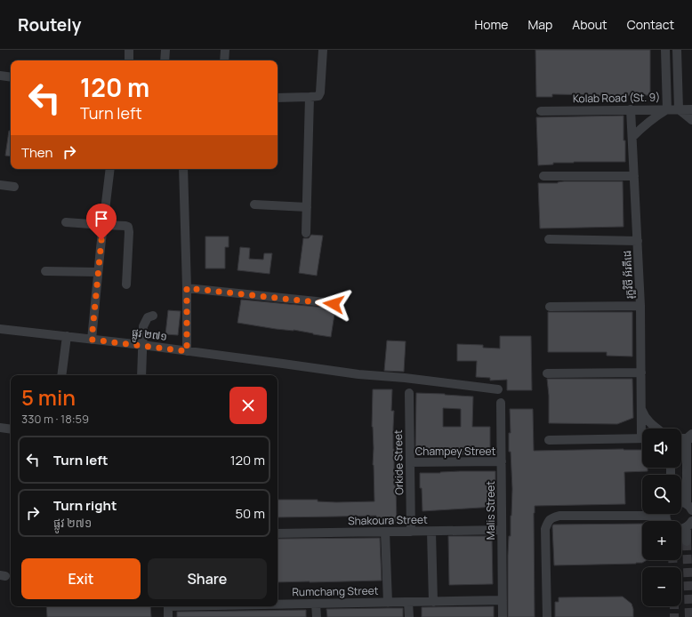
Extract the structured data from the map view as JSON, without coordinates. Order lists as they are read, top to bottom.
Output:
{
  "streets": {
    "street": [
      "Kolab Road (St. 9)",
      "រុក្ខវិថី អ័រគីដេ",
      "ផ្លូវ ២៧១",
      "Champey Street",
      "Orkide Street",
      "Malis Street",
      "Shakoura Street",
      "Rumchang Street"
    ]
  },
  "crossings": [
    ["Kolab Road (St. 9)", "រុក្ខវិថី អ័រគីដេ"],
    ["Champey Street", "Orkide Street"],
    ["Champey Street", "Malis Street"],
    ["Orkide Street", "Shakoura Street"],
    ["Malis Street", "Shakoura Street"],
    ["Malis Street", "Rumchang Street"]
  ],
  "page": {
    "header": "Routely",
    "nav": [
      "Home",
      "Map",
      "About",
      "Contact"
    ],
    "turn": ["120 m", "Turn left"],
    "then": "Then",
    "heading": ["5 min", "330 m · 18:59"],
    "map_buttons": ["+", "−"],
    "list": [
      {
        "name": "Turn left",
        "value": "120 m"
      },
      {
        "name": "Turn right",
        "note": "ផ្លូវ ២៧១",
        "value": "50 m"
      }
    ],
    "buttons": ["Exit", "Share"]
  }
}
